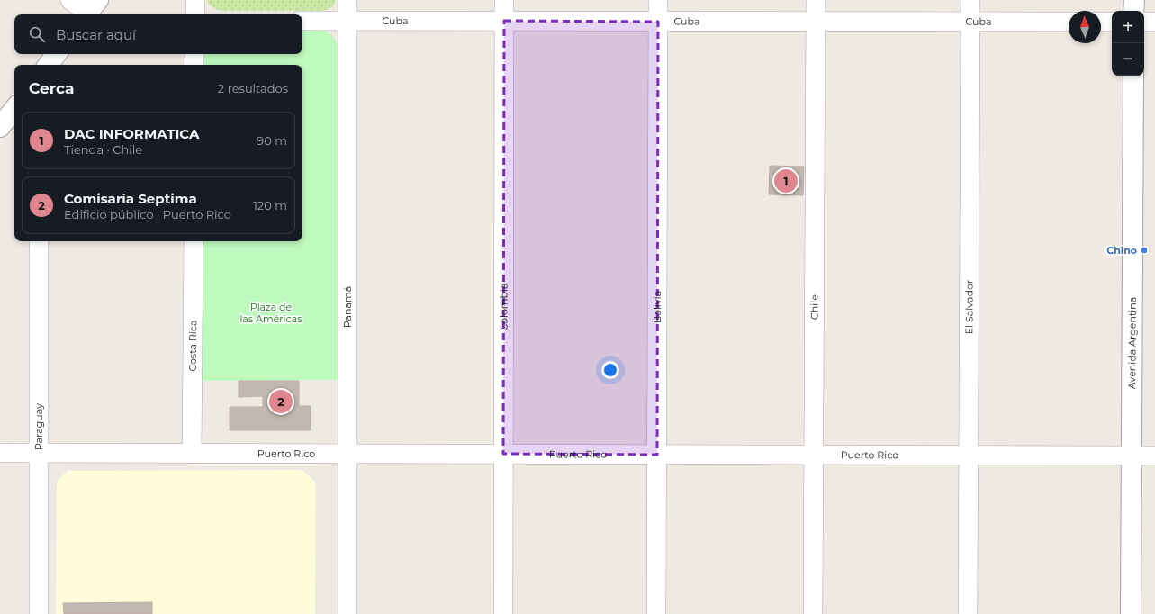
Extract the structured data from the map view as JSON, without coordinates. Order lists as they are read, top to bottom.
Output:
{
  "streets": {
    "street": [
      "Cuba",
      "Panamá",
      "Colombia",
      "Bolivia",
      "Chile",
      "El Salvador",
      "Avenida Argentina",
      "Costa Rica",
      "Paraguay",
      "Puerto Rico"
    ]
  },
  "crossings": [
    ["Cuba", "Panamá"],
    ["Cuba", "Colombia"],
    ["Cuba", "Bolivia"],
    ["Cuba", "Chile"],
    ["Cuba", "El Salvador"],
    ["Panamá", "Puerto Rico"],
    ["Colombia", "Puerto Rico"],
    ["Bolivia", "Puerto Rico"],
    ["Chile", "Puerto Rico"],
    ["El Salvador", "Puerto Rico"],
    ["Avenida Argentina", "Puerto Rico"],
    ["Costa Rica", "Puerto Rico"],
    ["Paraguay", "Puerto Rico"]
  ],
  "parks": ["Plaza de las Américas"],
  "places": ["Chino"],
  "north": "top",
  "page": {
    "map_buttons": ["+", "−"],
    "search": "Buscar aquí",
    "heading": ["Cerca", "2 resultados"],
    "list": [
      {
        "mark": "1",
        "name": "DAC INFORMATICA",
        "note": "Tienda · Chile",
        "value": "90 m"
      },
      {
        "mark": "2",
        "name": "Comisaría Septima",
        "note": "Edificio público · Puerto Rico",
        "value": "120 m"
      }
    ],
    "pins": ["1", "2"]
  }
}
